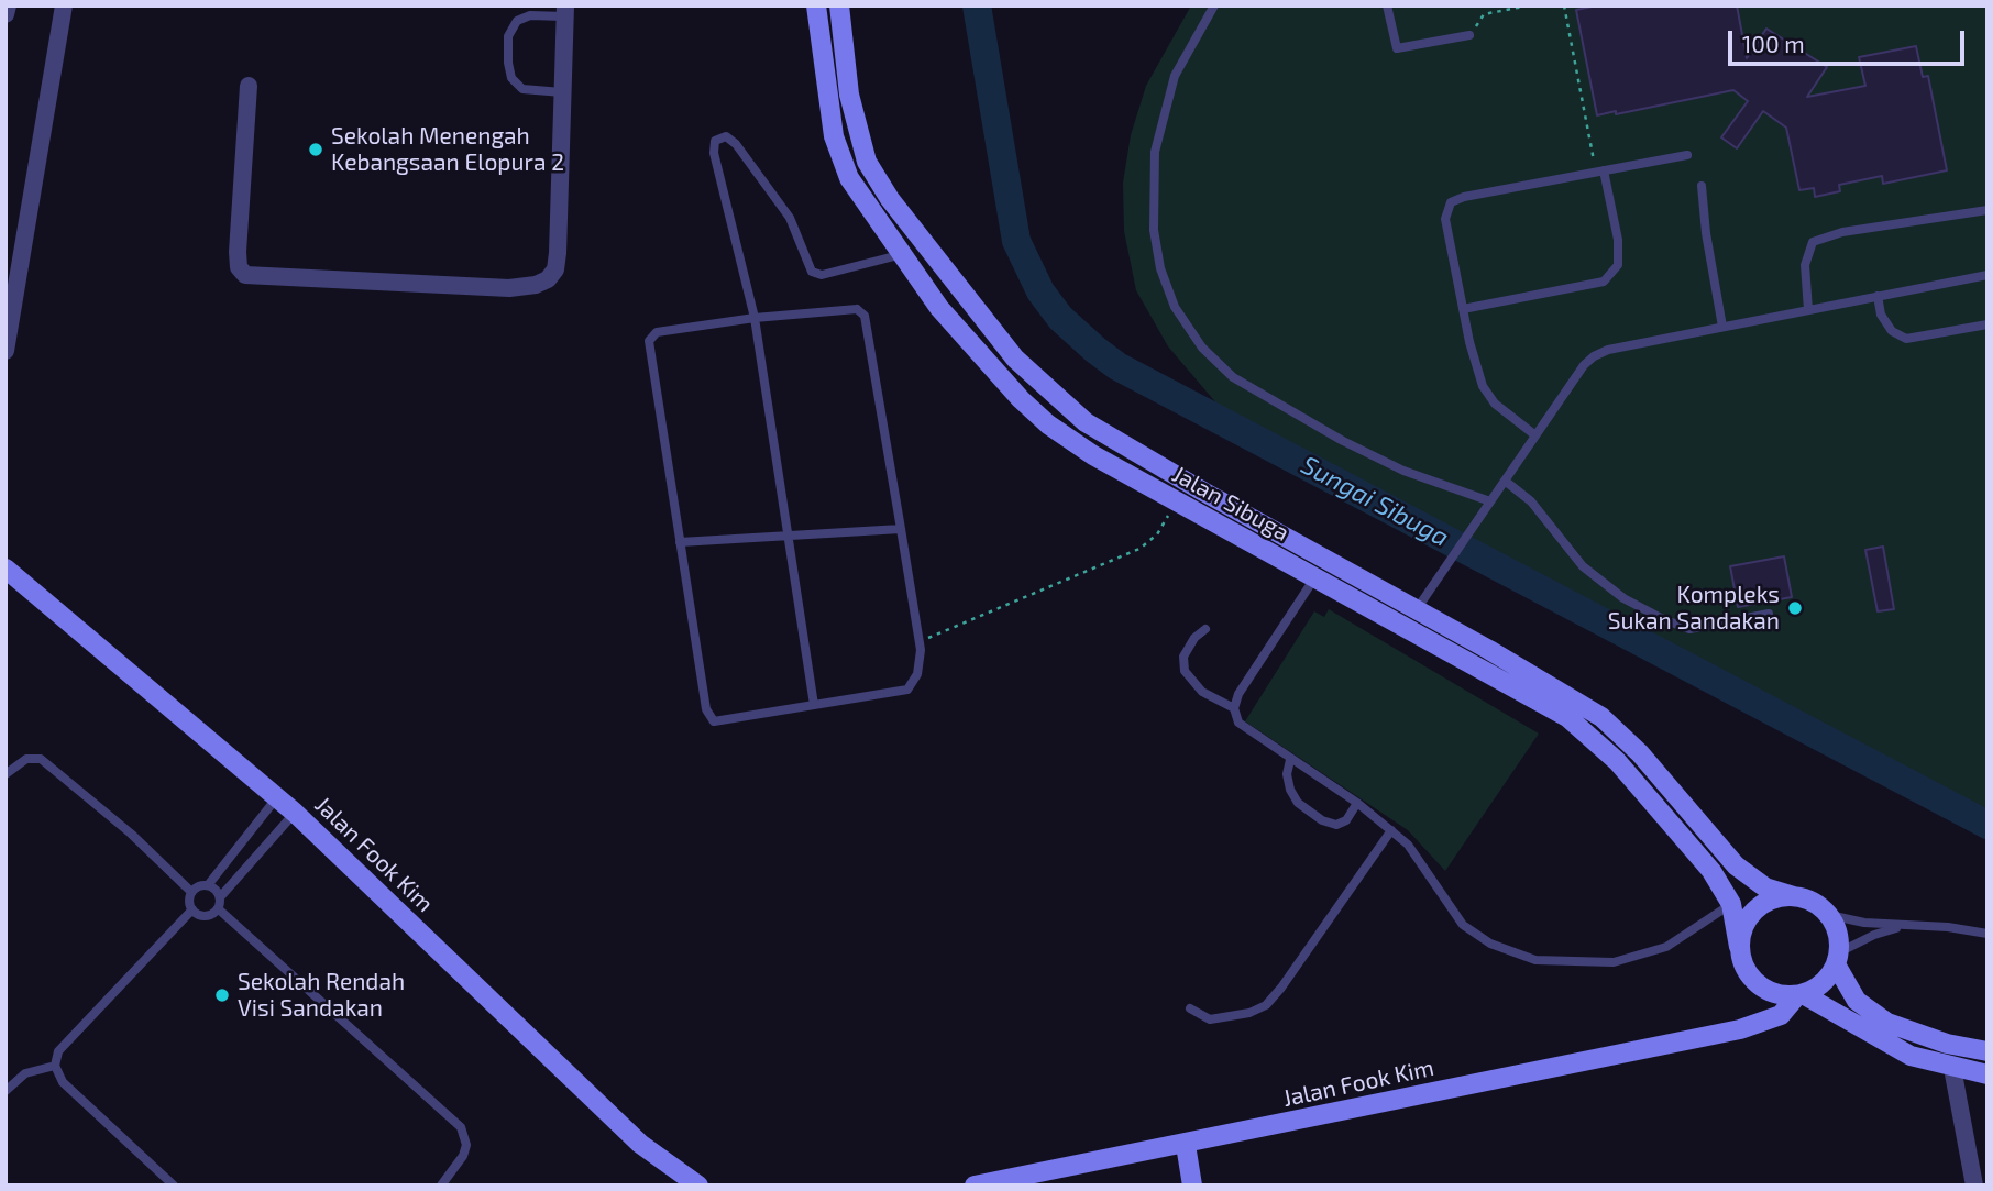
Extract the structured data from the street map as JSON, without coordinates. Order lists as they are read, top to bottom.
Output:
{
  "streets": {
    "main road": ["Jalan Sibuga", "Jalan Fook Kim"]
  },
  "crossings": [
    ["Jalan Sibuga", "Jalan Fook Kim"]
  ],
  "water": ["Sungai Sibuga"],
  "places": ["Sekolah Menengah Kebangsaan Elopura 2", "Kompleks Sukan Sandakan", "Sekolah Rendah Visi Sandakan"],
  "scale_bar": "100 m"
}
